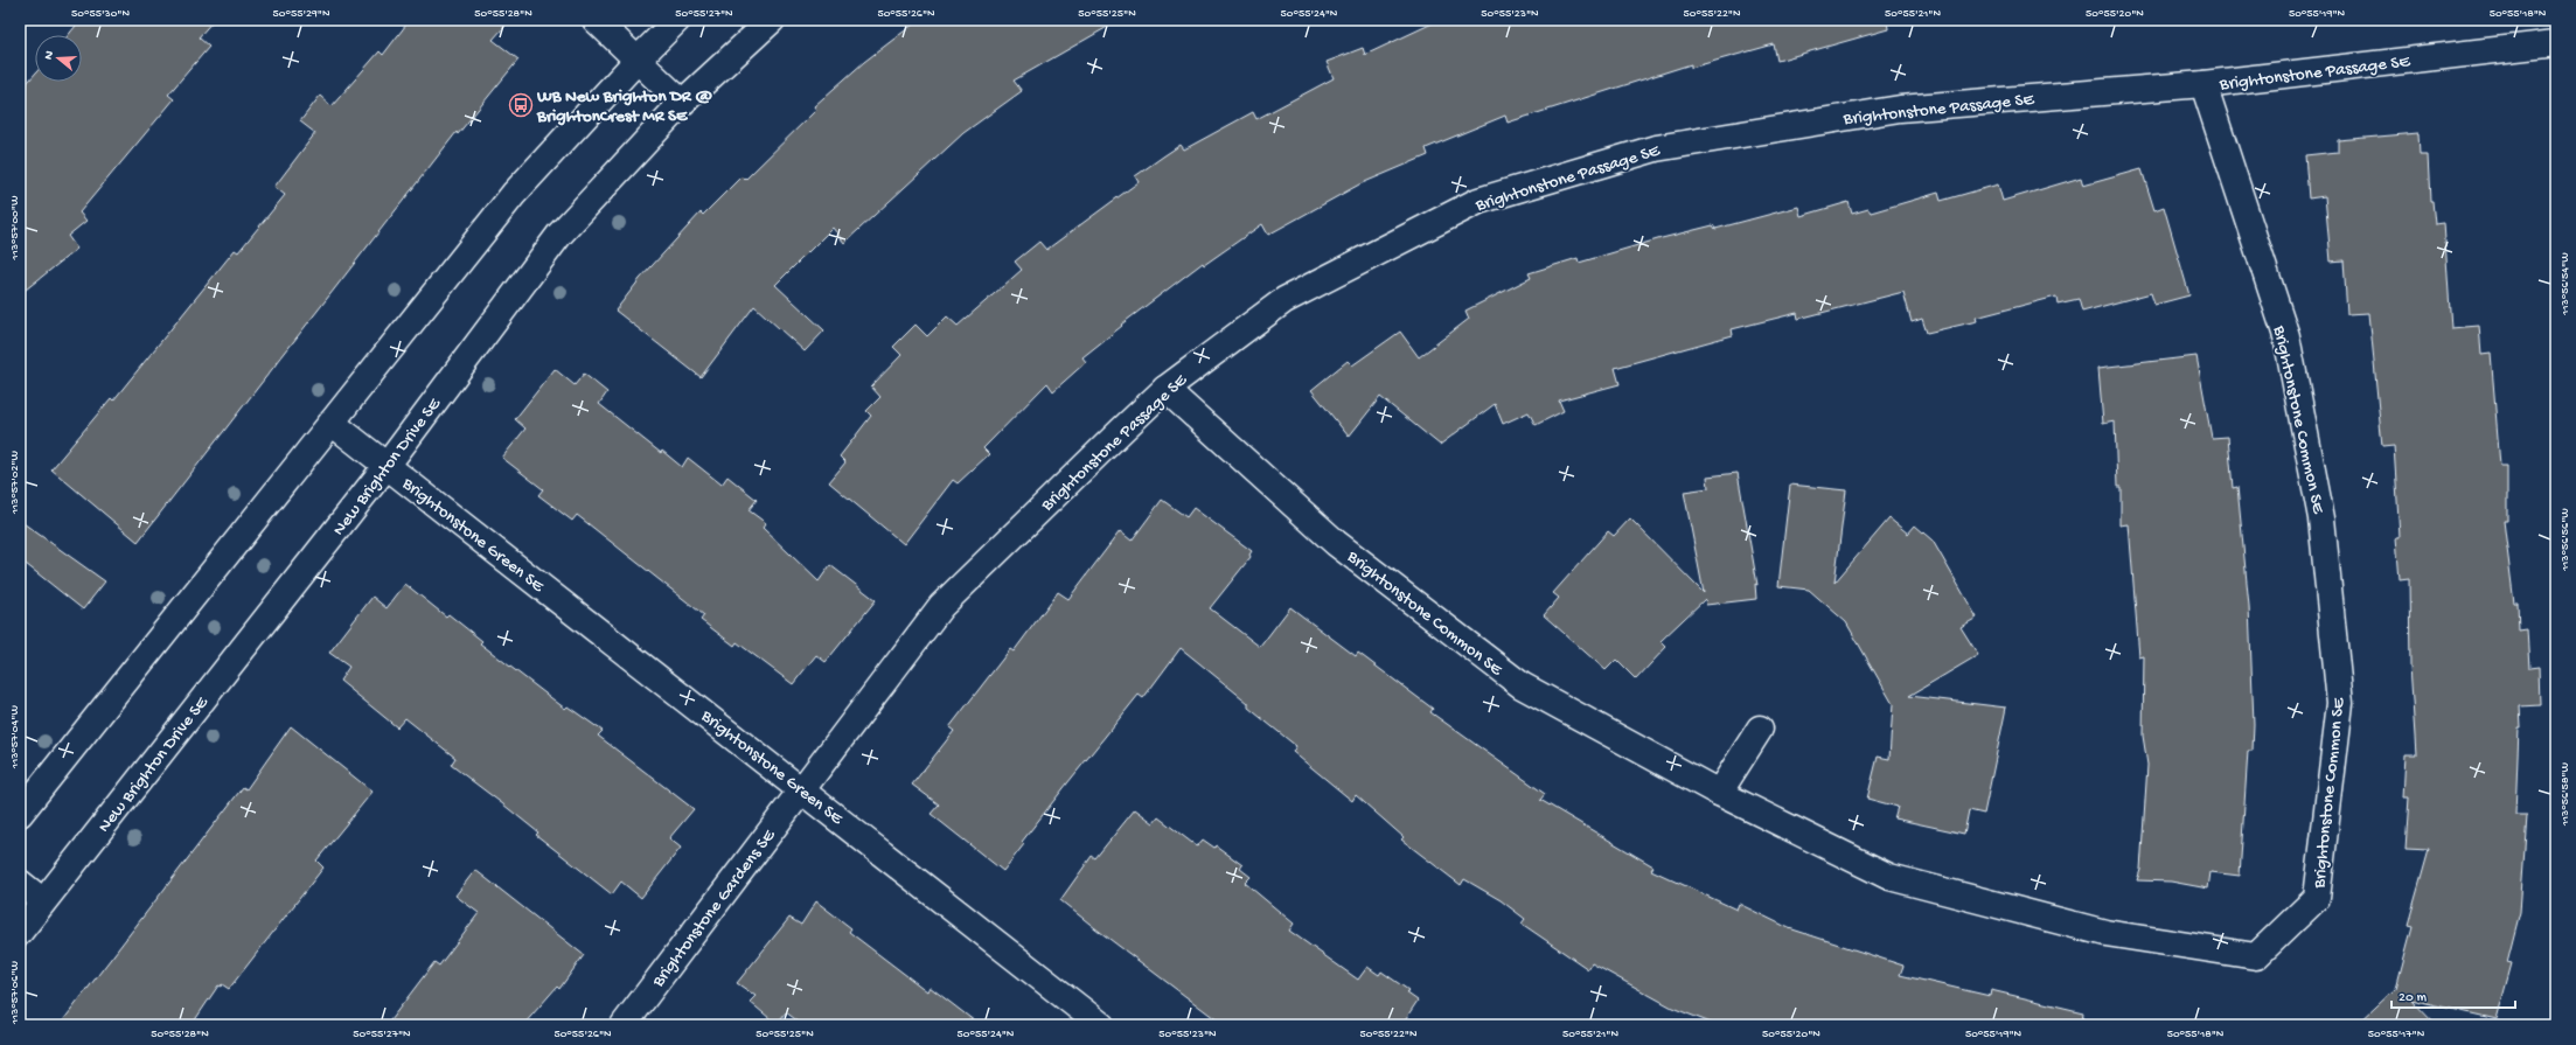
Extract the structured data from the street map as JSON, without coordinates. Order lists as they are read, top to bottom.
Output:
{
  "streets": {
    "street": [
      "Brightonstone Passage SE",
      "Brightonstone Common SE",
      "New Brighton Drive SE",
      "Brightonstone Green SE",
      "Brightonstone Gardens SE"
    ]
  },
  "crossings": [
    ["Brightonstone Passage SE", "Brightonstone Common SE"],
    ["Brightonstone Passage SE", "Brightonstone Green SE"],
    ["Brightonstone Passage SE", "Brightonstone Gardens SE"],
    ["New Brighton Drive SE", "Brightonstone Green SE"],
    ["Brightonstone Green SE", "Brightonstone Gardens SE"]
  ],
  "places": {
    "bus stop": ["WB New Brighton DR @ BrightonCrest MR SE"]
  },
  "scale_bar": "20 m",
  "north": "left",
  "coordinates": [
    "50°55'30\"N",
    "50°55'29\"N",
    "50°55'28\"N",
    "50°55'27\"N",
    "50°55'26\"N",
    "50°55'25\"N",
    "50°55'24\"N",
    "50°55'23\"N",
    "50°55'22\"N",
    "50°55'21\"N",
    "50°55'20\"N",
    "50°55'19\"N",
    "50°55'18\"N",
    "113°57'00\"W",
    "113°56'54\"W",
    "113°57'02\"W",
    "113°56'56\"W",
    "113°57'04\"W",
    "113°56'58\"W",
    "113°57'06\"W",
    "50°55'17\"N"
  ]
}
